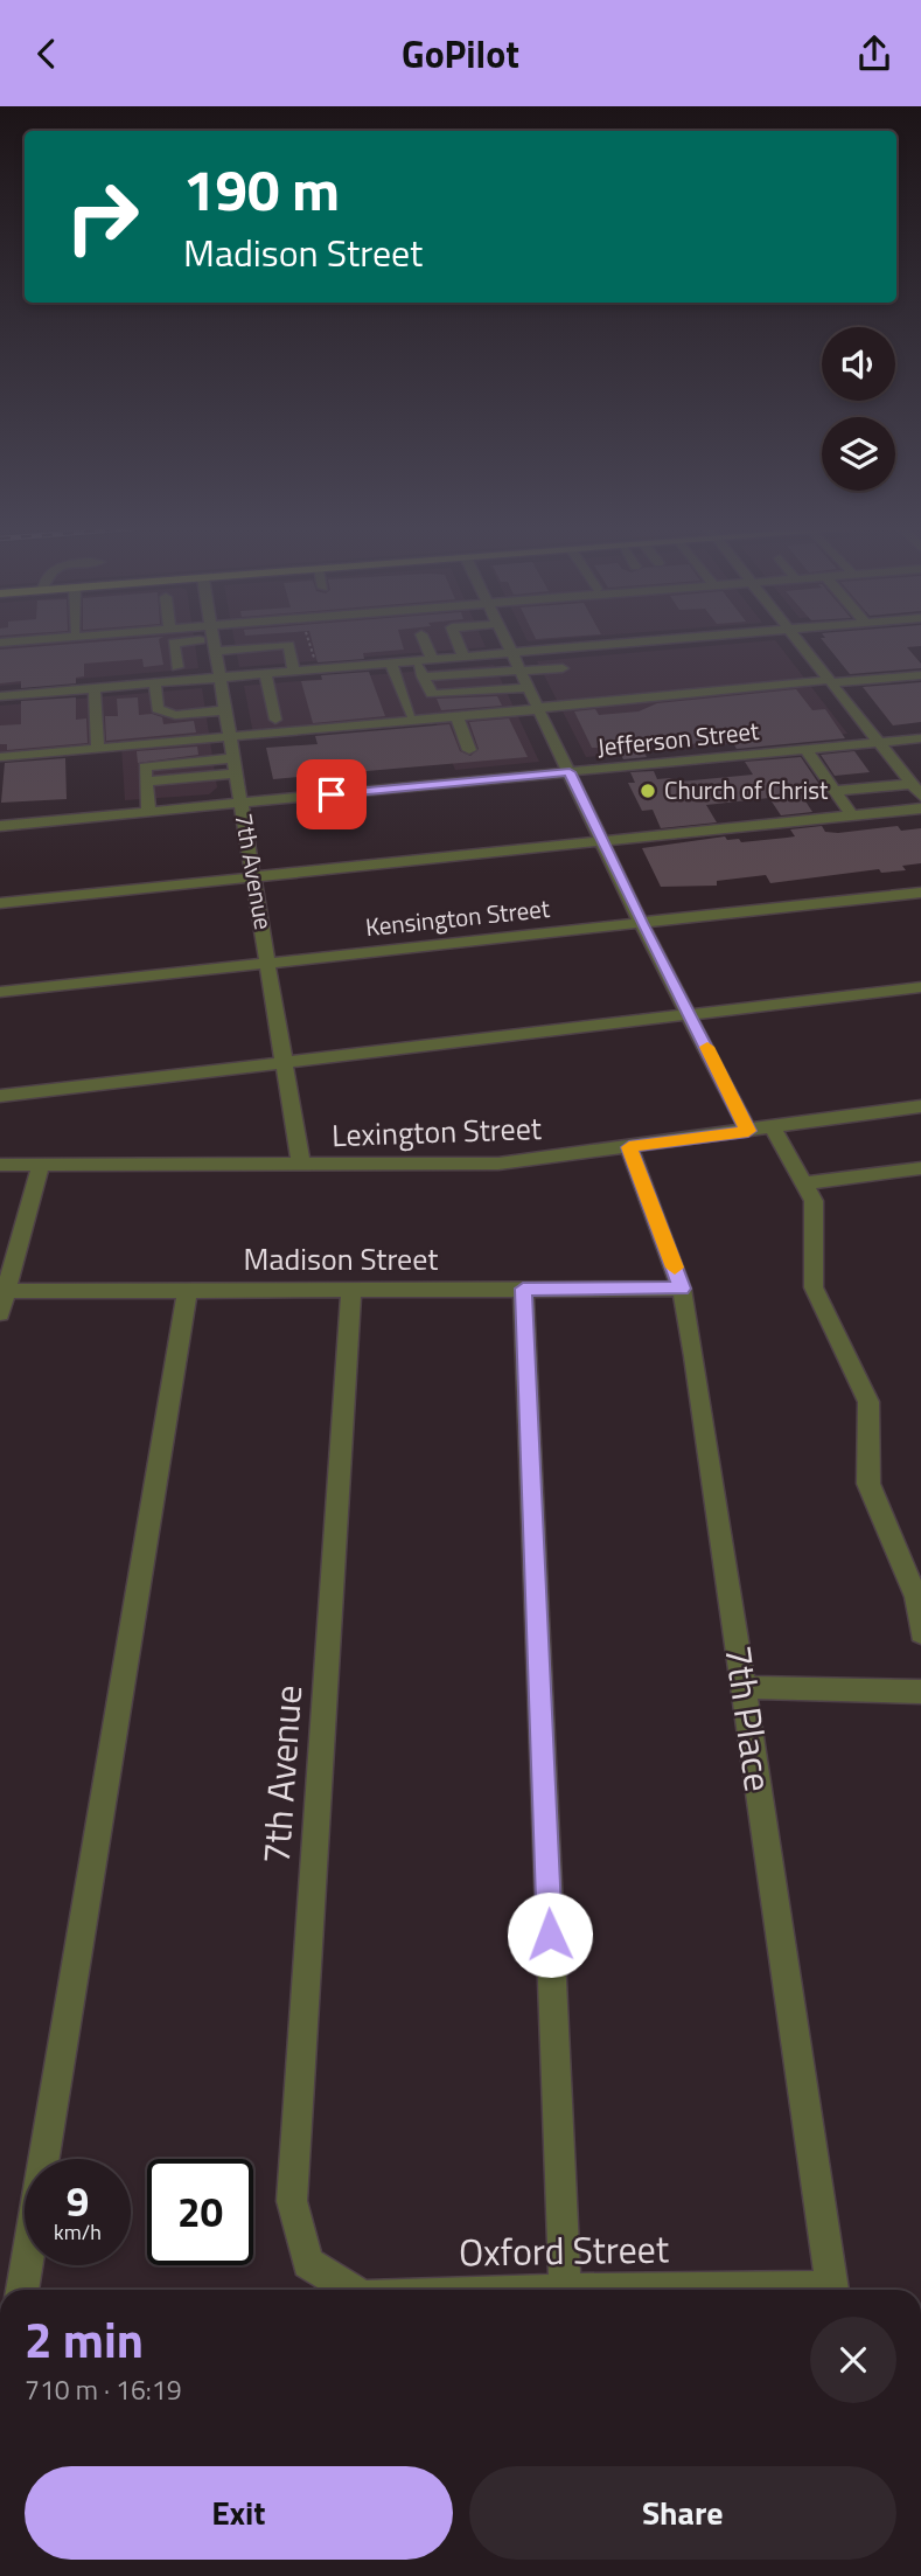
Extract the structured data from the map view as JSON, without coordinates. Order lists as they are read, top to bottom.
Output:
{
  "streets": {
    "street": [
      "Jefferson Street",
      "7th Avenue",
      "Kensington Street",
      "Lexington Street",
      "Madison Street",
      "7th Place",
      "Oxford Street"
    ]
  },
  "crossings": [
    ["Jefferson Street", "7th Avenue"],
    ["7th Avenue", "Kensington Street"],
    ["7th Avenue", "Lexington Street"],
    ["7th Avenue", "Madison Street"],
    ["7th Avenue", "Oxford Street"],
    ["Lexington Street", "7th Place"],
    ["Madison Street", "7th Place"]
  ],
  "places": ["Church of Christ"],
  "page": {
    "header": "GoPilot",
    "turn": ["190 m", "Madison Street"],
    "speed": "9 km/h",
    "limit": "20",
    "heading": ["2 min", "710 m · 16:19"],
    "buttons": ["Exit", "Share"]
  }
}
